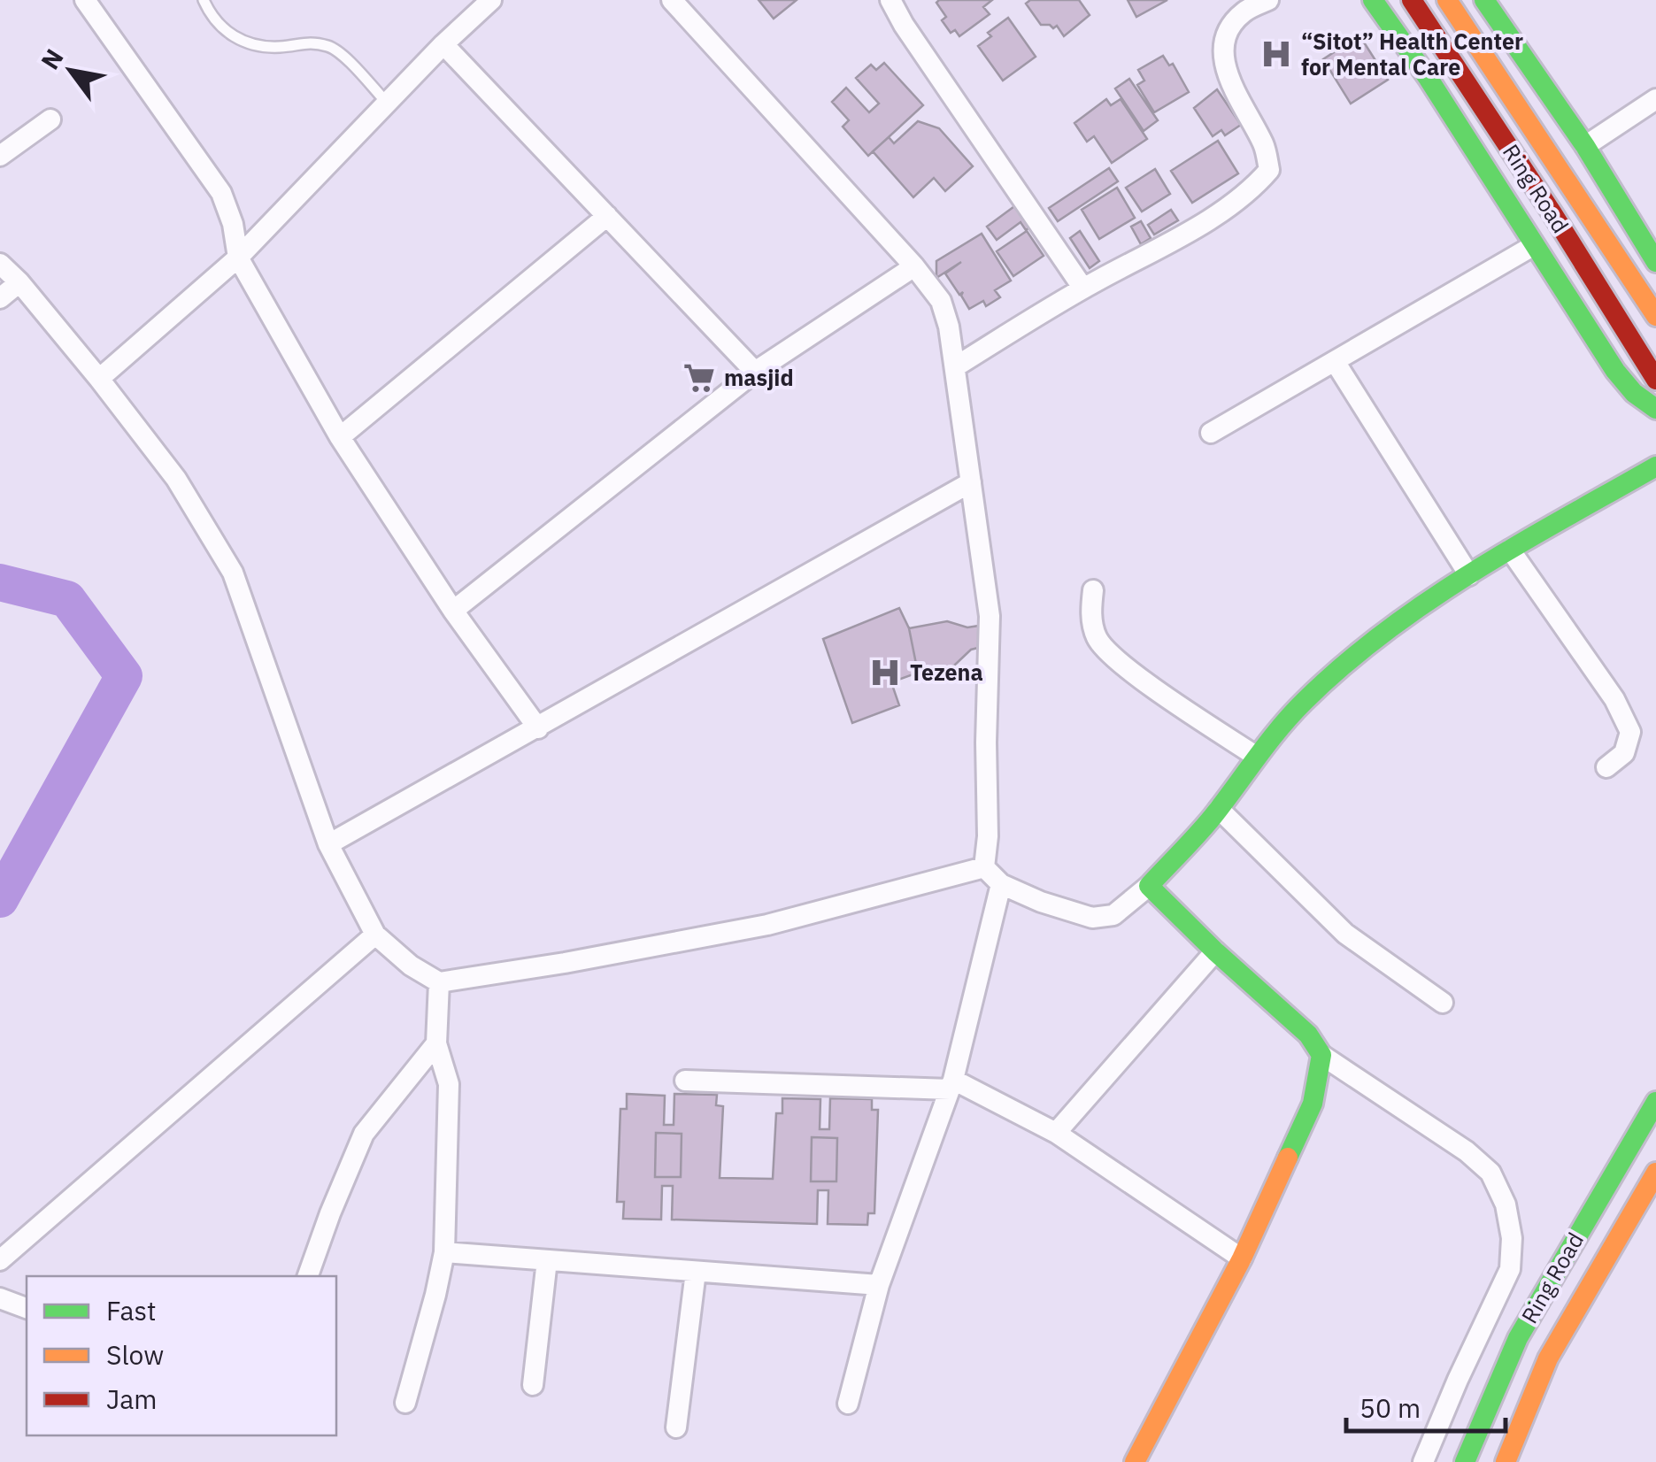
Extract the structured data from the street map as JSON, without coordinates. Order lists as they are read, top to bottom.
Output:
{
  "streets": {
    "main road": ["Ring Road"]
  },
  "places": {
    "hospital": ["“Sitot” Health Center for Mental Care", "Tezena"],
    "supermarket": ["masjid"]
  },
  "legend": ["Fast", "Slow", "Jam"],
  "scale_bar": "50 m",
  "north": "top left"
}
